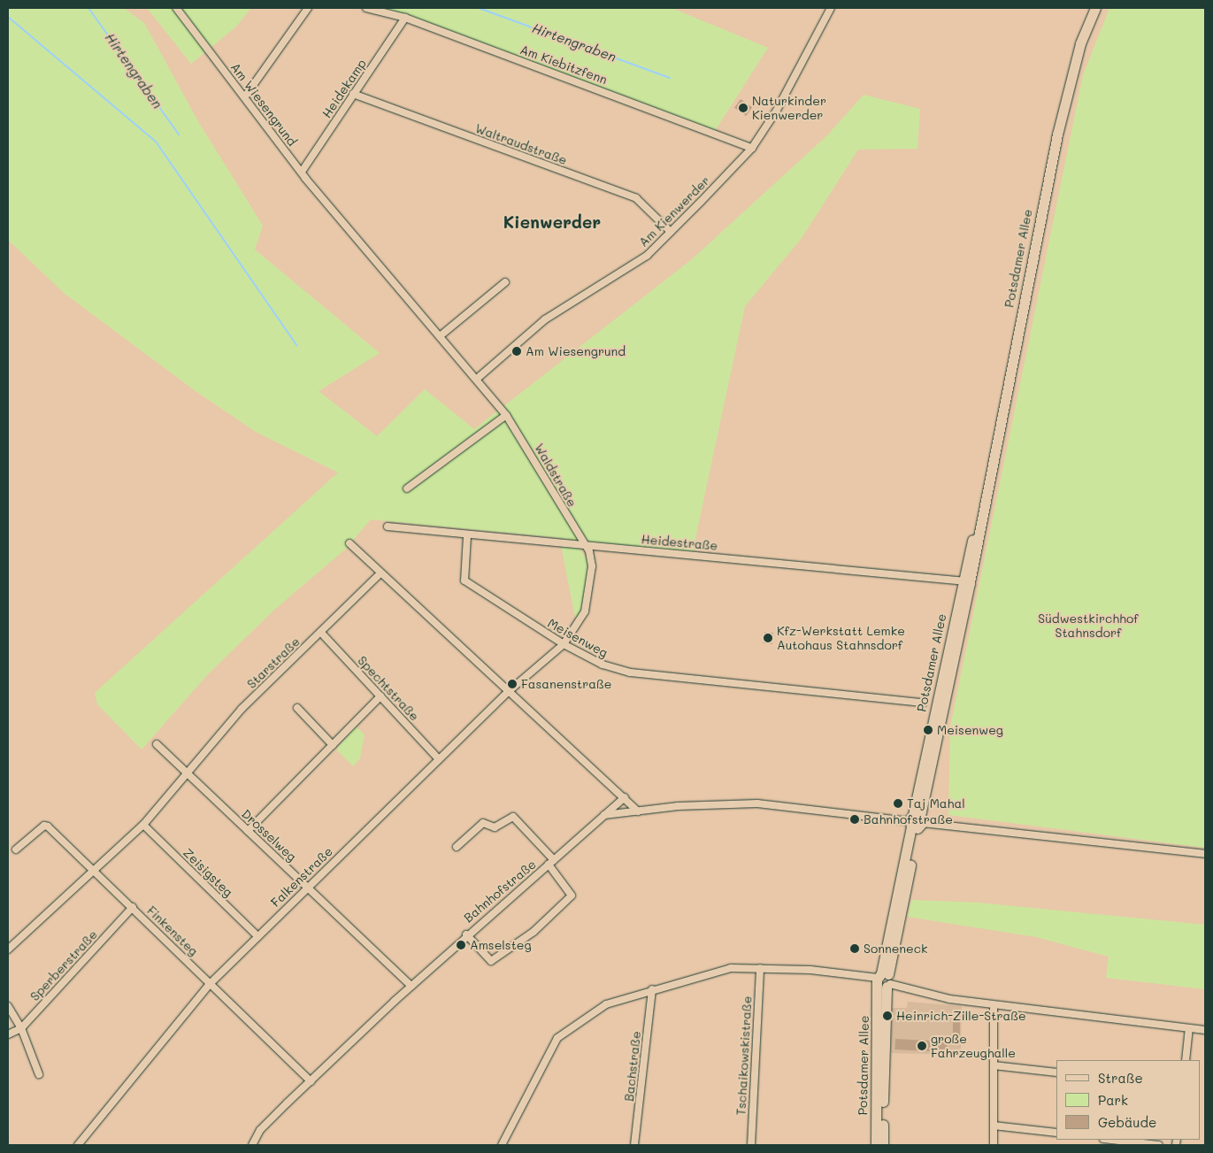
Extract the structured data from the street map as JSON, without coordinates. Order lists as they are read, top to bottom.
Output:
{
  "streets": {
    "street": [
      "Am Kiebitzfenn",
      "Heidekamp",
      "Am Wiesengrund",
      "Waltraudstraße",
      "Am Kienwerder",
      "Potsdamer Allee",
      "Waldstraße",
      "Heidestraße",
      "Meisenweg",
      "Starstraße",
      "Spechtstraße",
      "Drosselweg",
      "Zeisigsteg",
      "Falkenstraße",
      "Bahnhofstraße",
      "Finkensteg",
      "Sperberstraße",
      "Tschaikowskistraße",
      "Bachstraße"
    ]
  },
  "crossings": [
    ["Am Kiebitzfenn", "Heidekamp"],
    ["Am Kiebitzfenn", "Am Kienwerder"],
    ["Heidekamp", "Am Wiesengrund"],
    ["Heidekamp", "Waltraudstraße"],
    ["Am Wiesengrund", "Am Kienwerder"],
    ["Am Wiesengrund", "Waldstraße"],
    ["Waltraudstraße", "Am Kienwerder"],
    ["Potsdamer Allee", "Heidestraße"],
    ["Waldstraße", "Heidestraße"],
    ["Waldstraße", "Meisenweg"],
    ["Waldstraße", "Falkenstraße"],
    ["Heidestraße", "Meisenweg"],
    ["Meisenweg", "Falkenstraße"],
    ["Starstraße", "Spechtstraße"],
    ["Starstraße", "Drosselweg"],
    ["Starstraße", "Zeisigsteg"],
    ["Starstraße", "Finkensteg"],
    ["Spechtstraße", "Falkenstraße"],
    ["Drosselweg", "Falkenstraße"],
    ["Drosselweg", "Bahnhofstraße"],
    ["Zeisigsteg", "Falkenstraße"],
    ["Falkenstraße", "Finkensteg"],
    ["Bahnhofstraße", "Finkensteg"],
    ["Finkensteg", "Sperberstraße"]
  ],
  "districts": ["Kienwerder"],
  "water": ["Hirtengraben"],
  "parks": ["Südwestkirchhof Stahnsdorf"],
  "places": [
    "Naturkinder Kienwerder",
    "Am Wiesengrund",
    "Kfz-Werkstatt Lemke Autohaus Stahnsdorf",
    "Fasanenstraße",
    "Meisenweg",
    "Taj Mahal",
    "Bahnhofstraße",
    "Amselsteg",
    "Sonneneck",
    "Heinrich-Zille-Straße",
    "große Fahrzeughalle"
  ],
  "legend": ["Straße", "Park", "Gebäude"]
}
